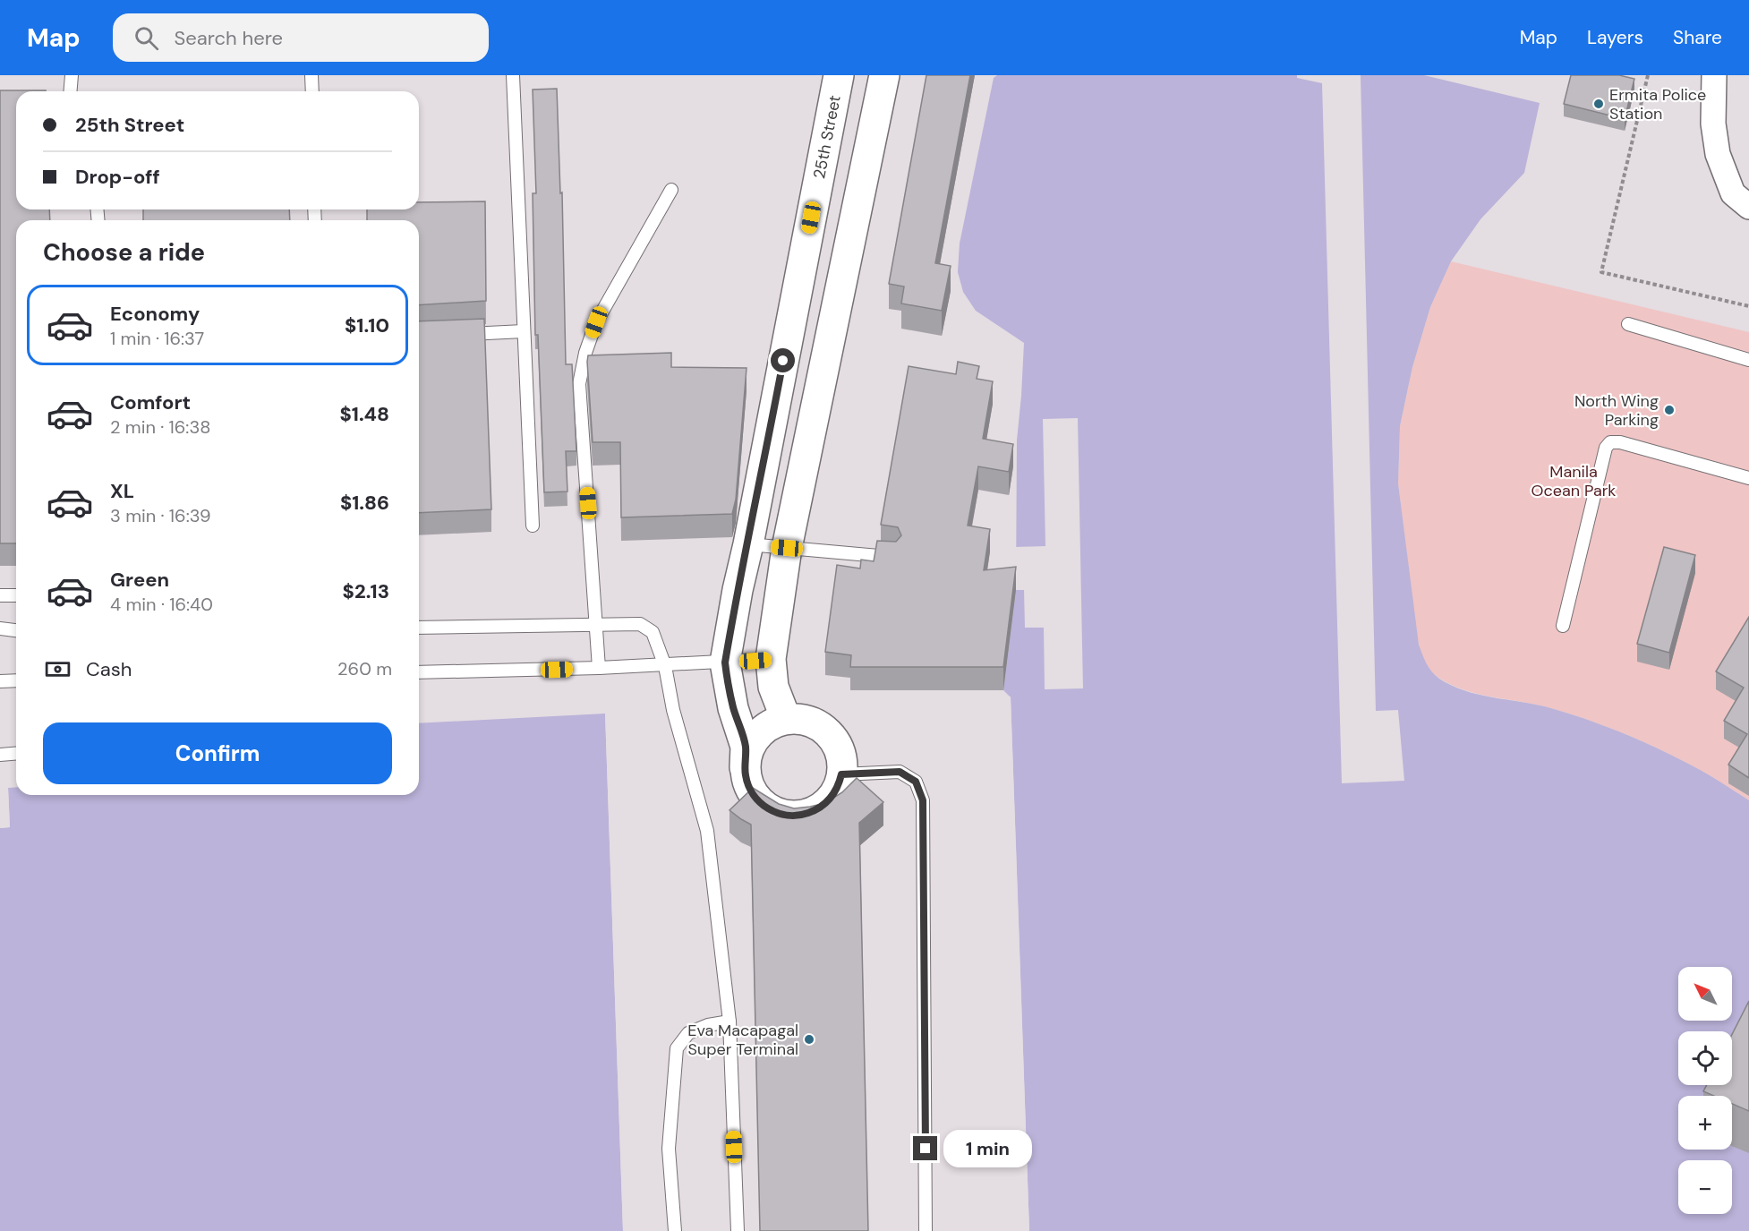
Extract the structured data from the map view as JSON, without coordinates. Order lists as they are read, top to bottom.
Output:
{
  "streets": {
    "street": ["25th Street"]
  },
  "parks": ["Manila Ocean Park"],
  "places": ["Ermita Police Station", "North Wing Parking", "Eva Macapagal Super Terminal"],
  "north": "top left",
  "page": {
    "header": "Map",
    "search": "Search here",
    "nav": ["Map", "Layers", "Share"],
    "banner": ["25th Street", "Drop-off"],
    "heading": "Choose a ride",
    "list": [
      {
        "name": "Economy",
        "note": "1 min · 16:37",
        "value": "$1.10"
      },
      {
        "name": "Comfort",
        "note": "2 min · 16:38",
        "value": "$1.48"
      },
      {
        "name": "XL",
        "note": "3 min · 16:39",
        "value": "$1.86"
      },
      {
        "name": "Green",
        "note": "4 min · 16:40",
        "value": "$2.13"
      }
    ],
    "pay": ["Cash", "260 m"],
    "buttons": "Confirm",
    "map_buttons": ["+", "−"],
    "bubble": "1 min"
  }
}
